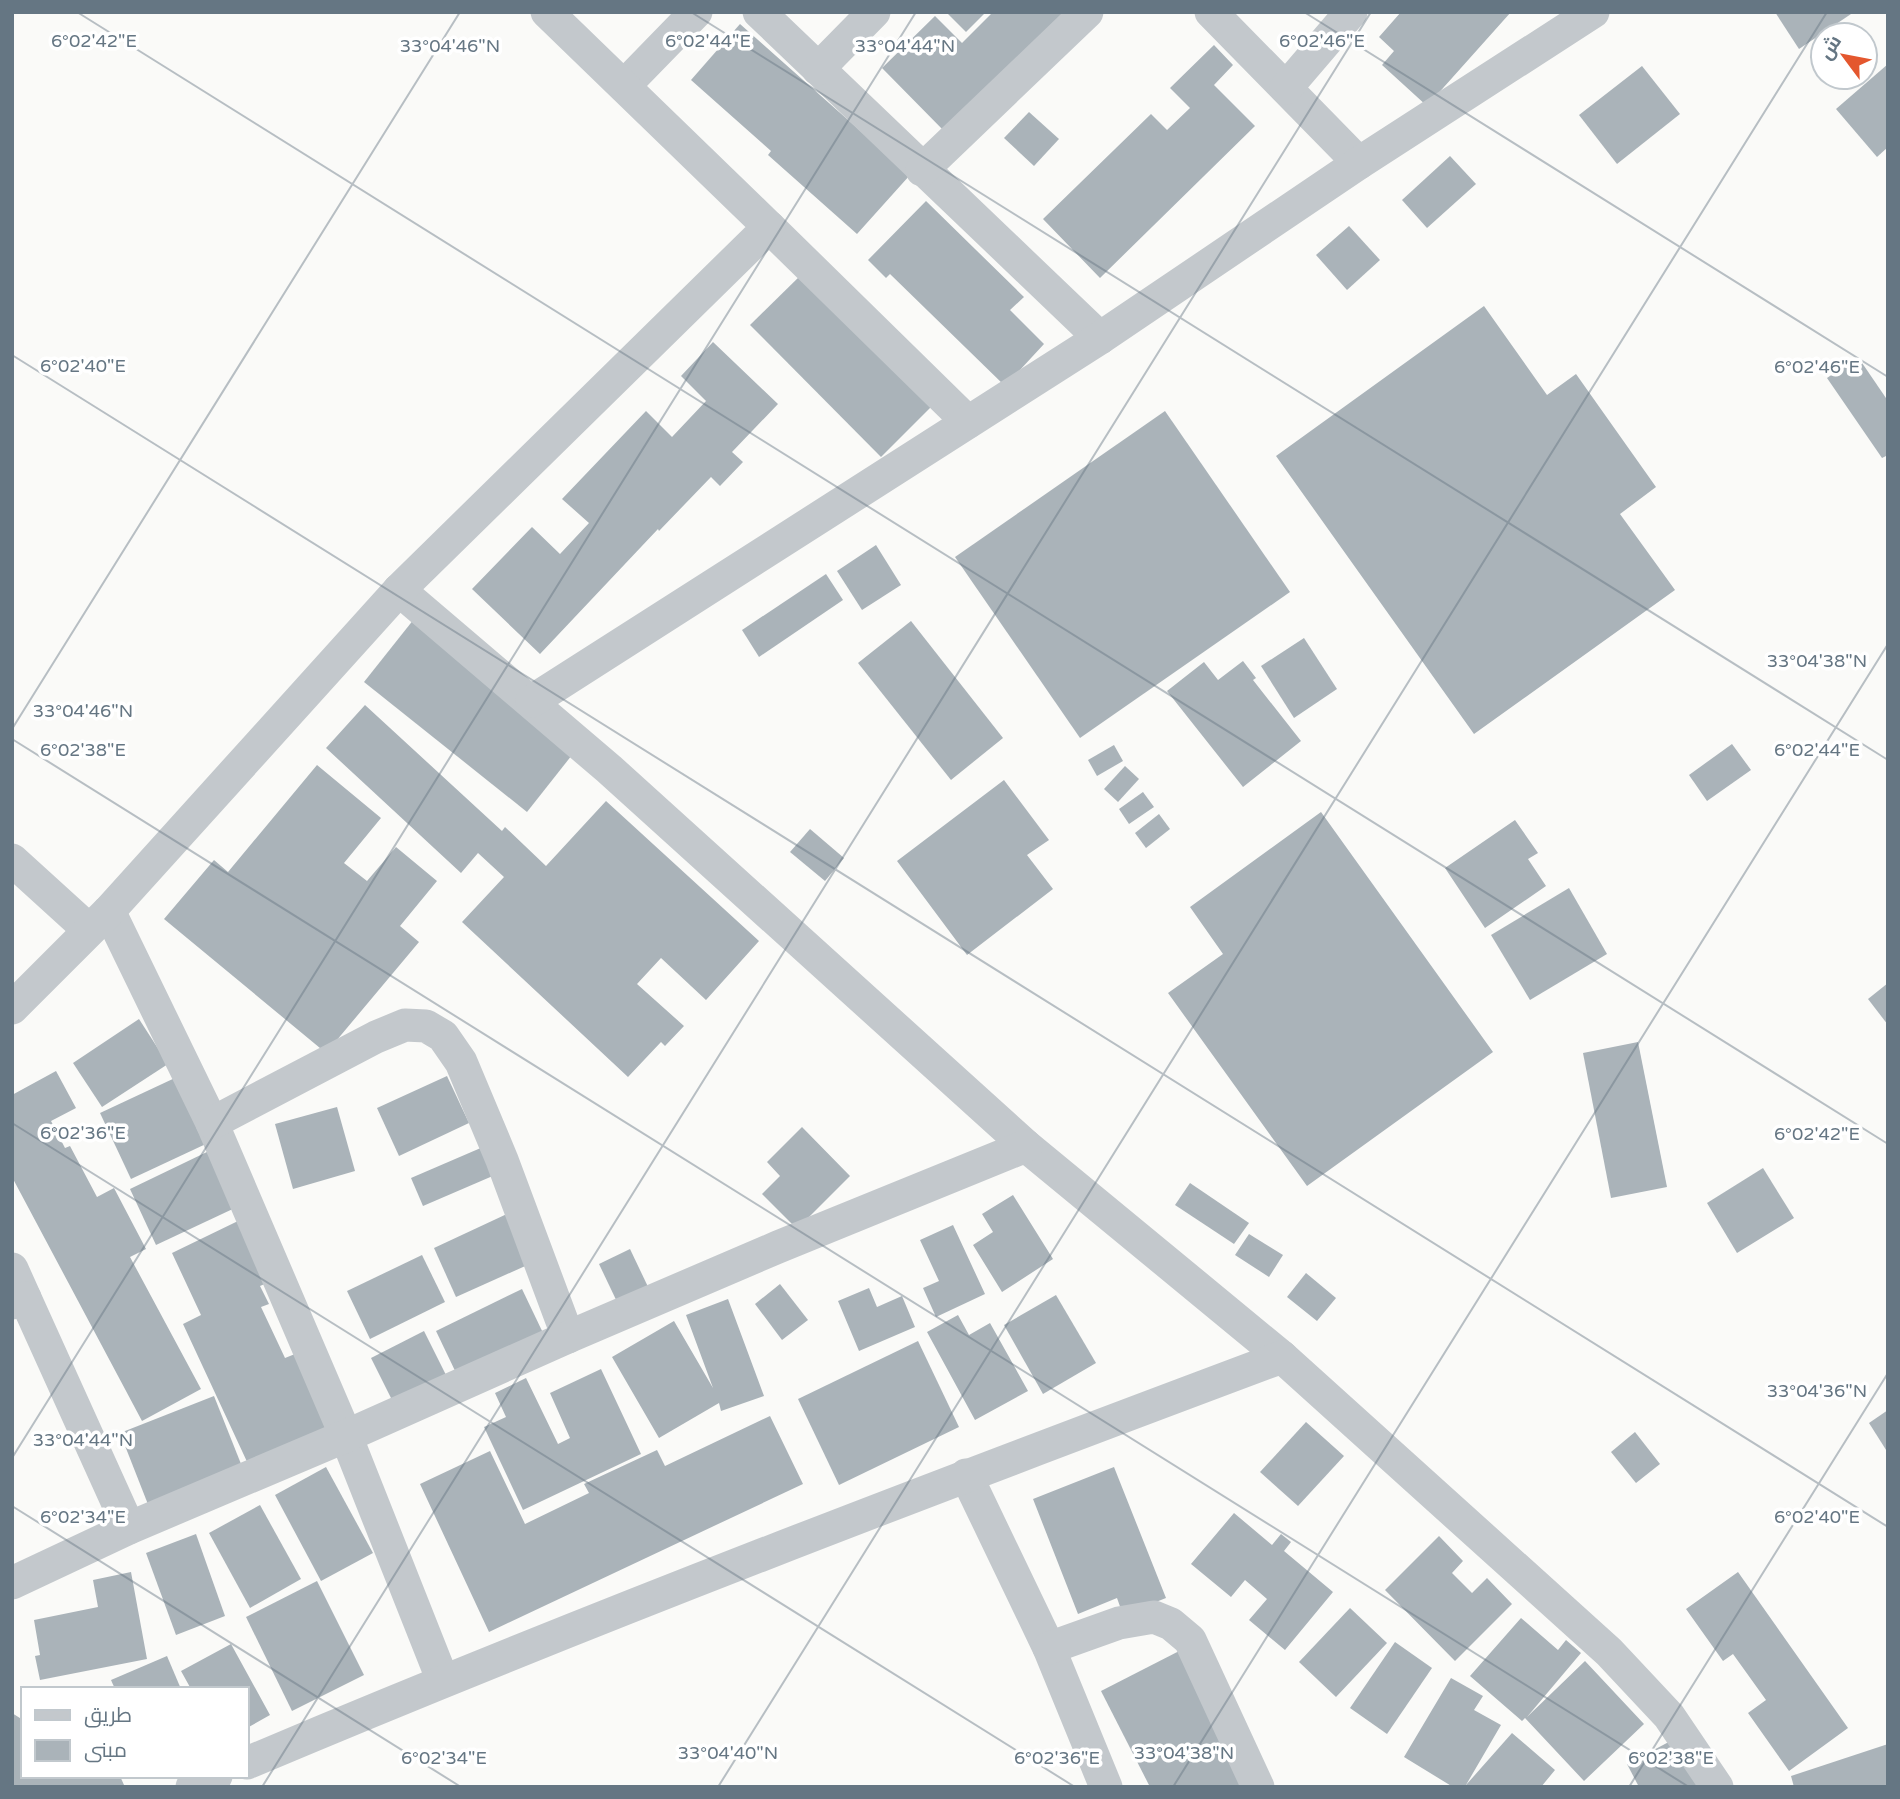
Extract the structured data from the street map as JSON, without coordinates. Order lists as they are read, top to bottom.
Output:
{
  "legend": ["طريق", "مبنى"],
  "north": "top left",
  "coordinates": [
    "6°02'44\"E",
    "6°02'46\"E",
    "6°02'42\"E",
    "33°04'46\"N",
    "33°04'44\"N",
    "6°02'40\"E",
    "33°04'38\"N",
    "6°02'38\"E",
    "6°02'36\"E",
    "33°04'36\"N",
    "6°02'34\"E",
    "33°04'40\"N"
  ]
}
